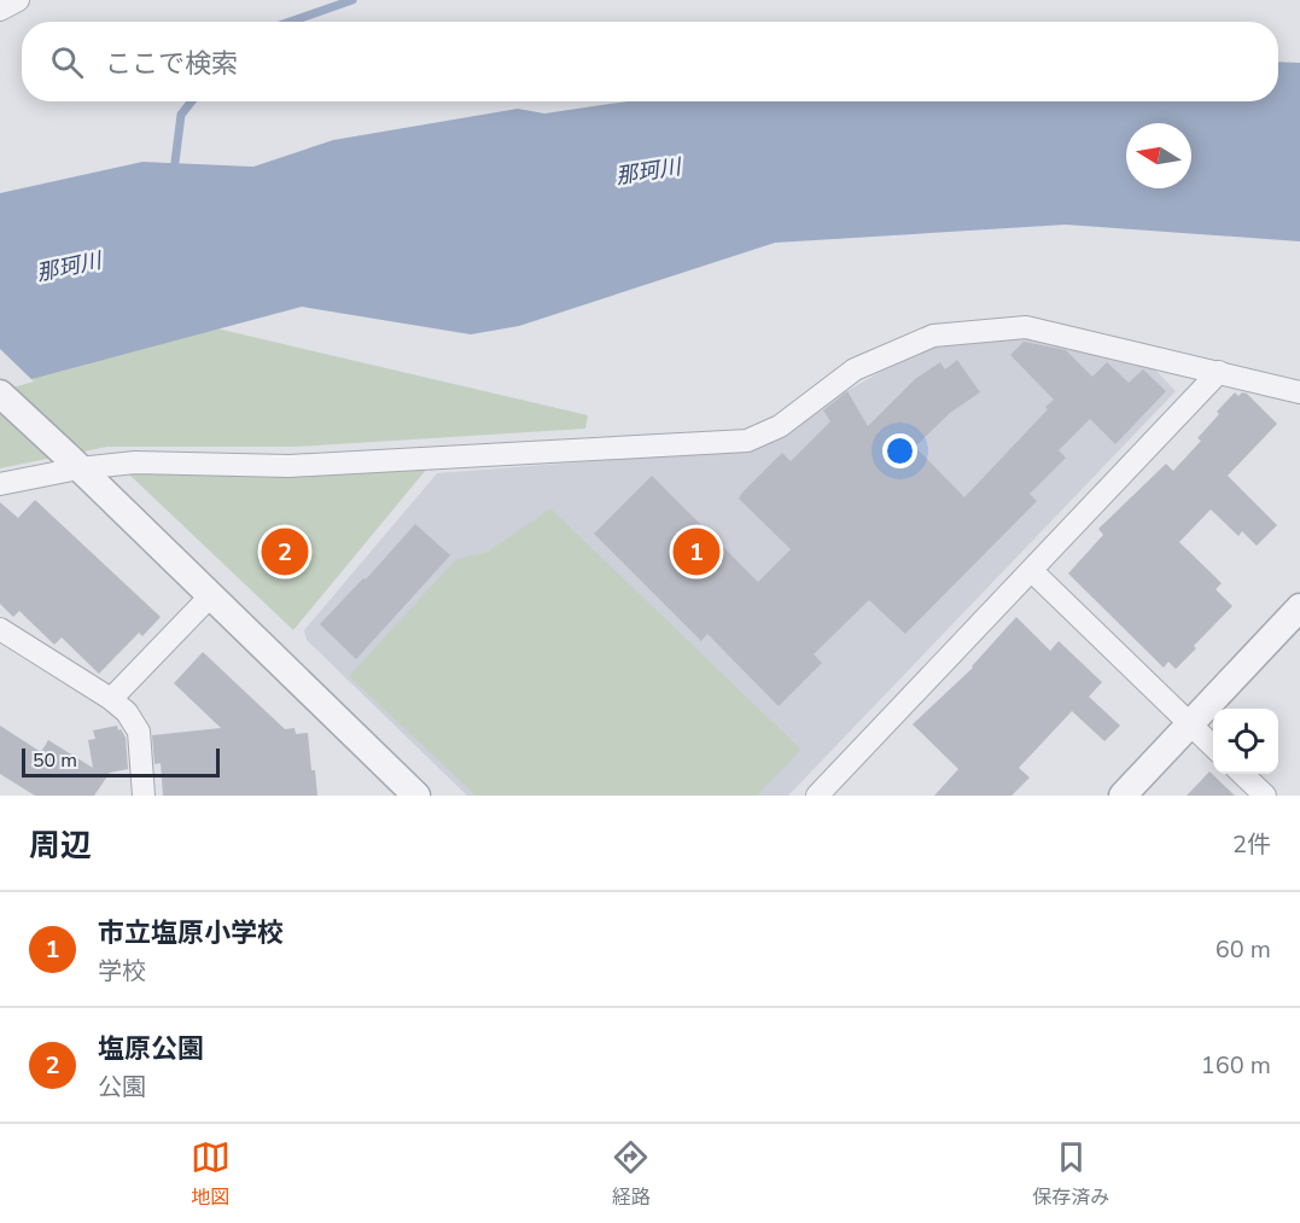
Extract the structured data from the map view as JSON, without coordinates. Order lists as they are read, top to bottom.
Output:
{
  "water": ["那珂川"],
  "scale_bar": "50 m",
  "north": "left",
  "page": {
    "search": "ここで検索",
    "pins": ["1", "2"],
    "scale": "50 m",
    "heading": ["周辺", "2件"],
    "list": [
      {
        "mark": "1",
        "name": "市立塩原小学校",
        "note": "学校",
        "value": "60 m"
      },
      {
        "mark": "2",
        "name": "塩原公園",
        "note": "公園",
        "value": "160 m"
      }
    ],
    "nav": ["地図", "経路", "保存済み"]
  }
}
